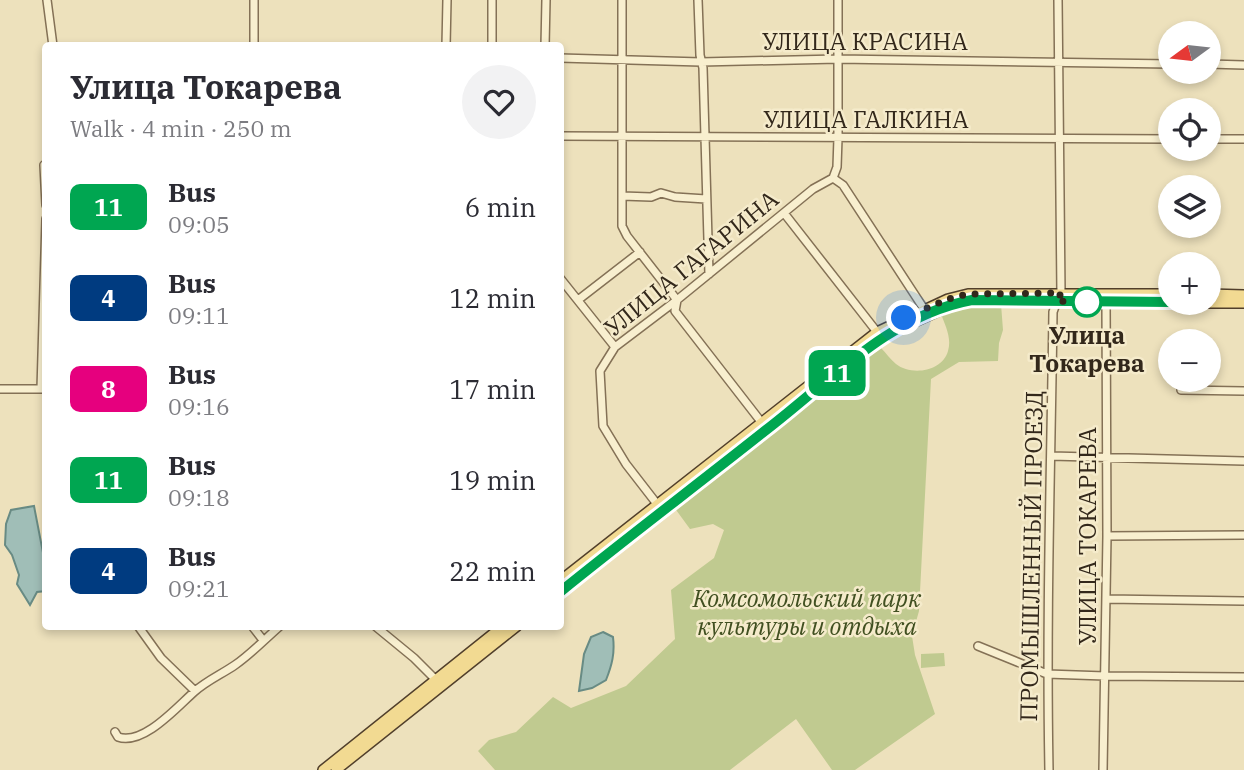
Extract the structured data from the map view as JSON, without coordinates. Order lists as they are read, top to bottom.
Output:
{
  "streets": {
    "street": [
      "УЛИЦА КРАСИНА",
      "УЛИЦА ГАЛКИНА",
      "УЛИЦА ГАГАРИНА",
      "УЛИЦА ТОКАРЕВА",
      "ПРОМЫШЛЕННЫЙ ПРОЕЗД"
    ]
  },
  "parks": ["Комсомольский парк культуры и отдыха"],
  "places": ["Улица Токарева"],
  "lines": ["bus line 11"],
  "north": "left",
  "page": {
    "on_map": "11",
    "map_buttons": ["+", "−"],
    "heading": ["Улица Токарева", "Walk · 4 min · 250 m"],
    "list": [
      {
        "mark": "11",
        "name": "Bus",
        "note": "09:05",
        "value": "6 min"
      },
      {
        "mark": "4",
        "name": "Bus",
        "note": "09:11",
        "value": "12 min"
      },
      {
        "mark": "8",
        "name": "Bus",
        "note": "09:16",
        "value": "17 min"
      },
      {
        "mark": "11",
        "name": "Bus",
        "note": "09:18",
        "value": "19 min"
      },
      {
        "mark": "4",
        "name": "Bus",
        "note": "09:21",
        "value": "22 min"
      }
    ]
  }
}
